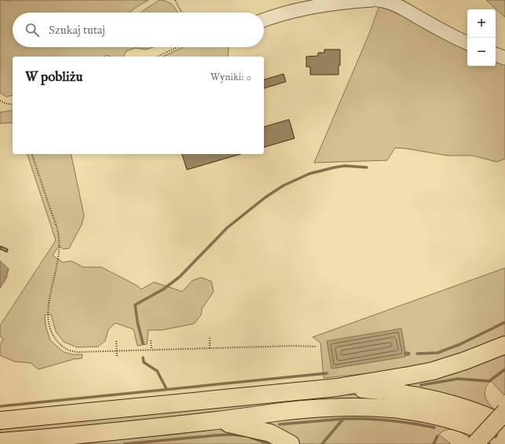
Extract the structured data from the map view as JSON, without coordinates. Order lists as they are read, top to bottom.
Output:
{
  "page": {
    "map_buttons": ["+", "−"],
    "search": "Szukaj tutaj",
    "heading": ["W pobliżu", "Wyniki: 0"]
  }
}
